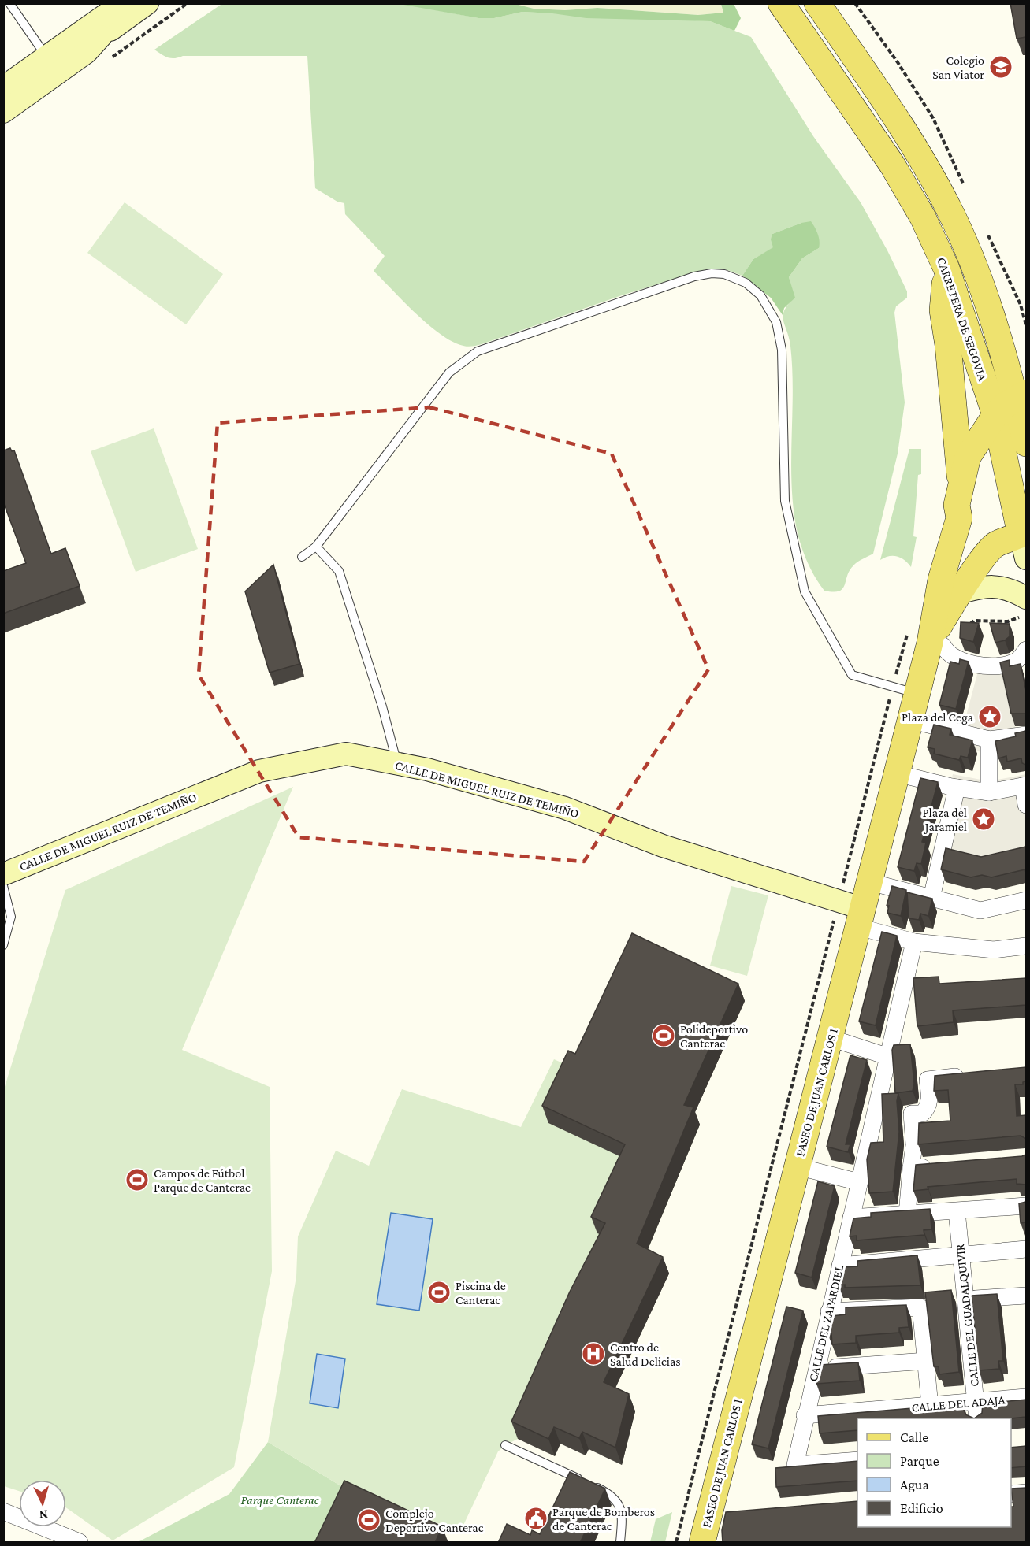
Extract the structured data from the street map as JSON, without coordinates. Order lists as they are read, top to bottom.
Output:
{
  "streets": {
    "main road": ["CARRETERA DE SEGOVIA", "PASEO DE JUAN CARLOS I"],
    "street": [
      "CALLE DE MIGUEL RUIZ DE TEMIÑO",
      "CALLE DEL GUADALQUIVIR",
      "CALLE DEL ZAPARDIEL",
      "CALLE DEL ADAJA"
    ]
  },
  "crossings": [
    ["CARRETERA DE SEGOVIA", "PASEO DE JUAN CARLOS I"],
    ["CALLE DE MIGUEL RUIZ DE TEMIÑO", "PASEO DE JUAN CARLOS I"],
    ["CALLE DEL GUADALQUIVIR", "CALLE DEL ADAJA"],
    ["CALLE DEL ZAPARDIEL", "CALLE DEL ADAJA"]
  ],
  "parks": ["Parque Canterac"],
  "places": {
    "school or university": ["Colegio San Viator"],
    "place": ["Plaza del Cega", "Plaza del Jaramiel"],
    "sports": [
      "Polideportivo Canterac",
      "Campos de Fútbol Parque de Canterac",
      "Piscina de Canterac",
      "Complejo Deportivo Canterac"
    ],
    "hospital": ["Centro de Salud Delicias"],
    "public building": ["Parque de Bomberos de Canterac"]
  },
  "legend": [
    "Calle",
    "Parque",
    "Agua",
    "Edificio"
  ],
  "north": "bottom"
}
